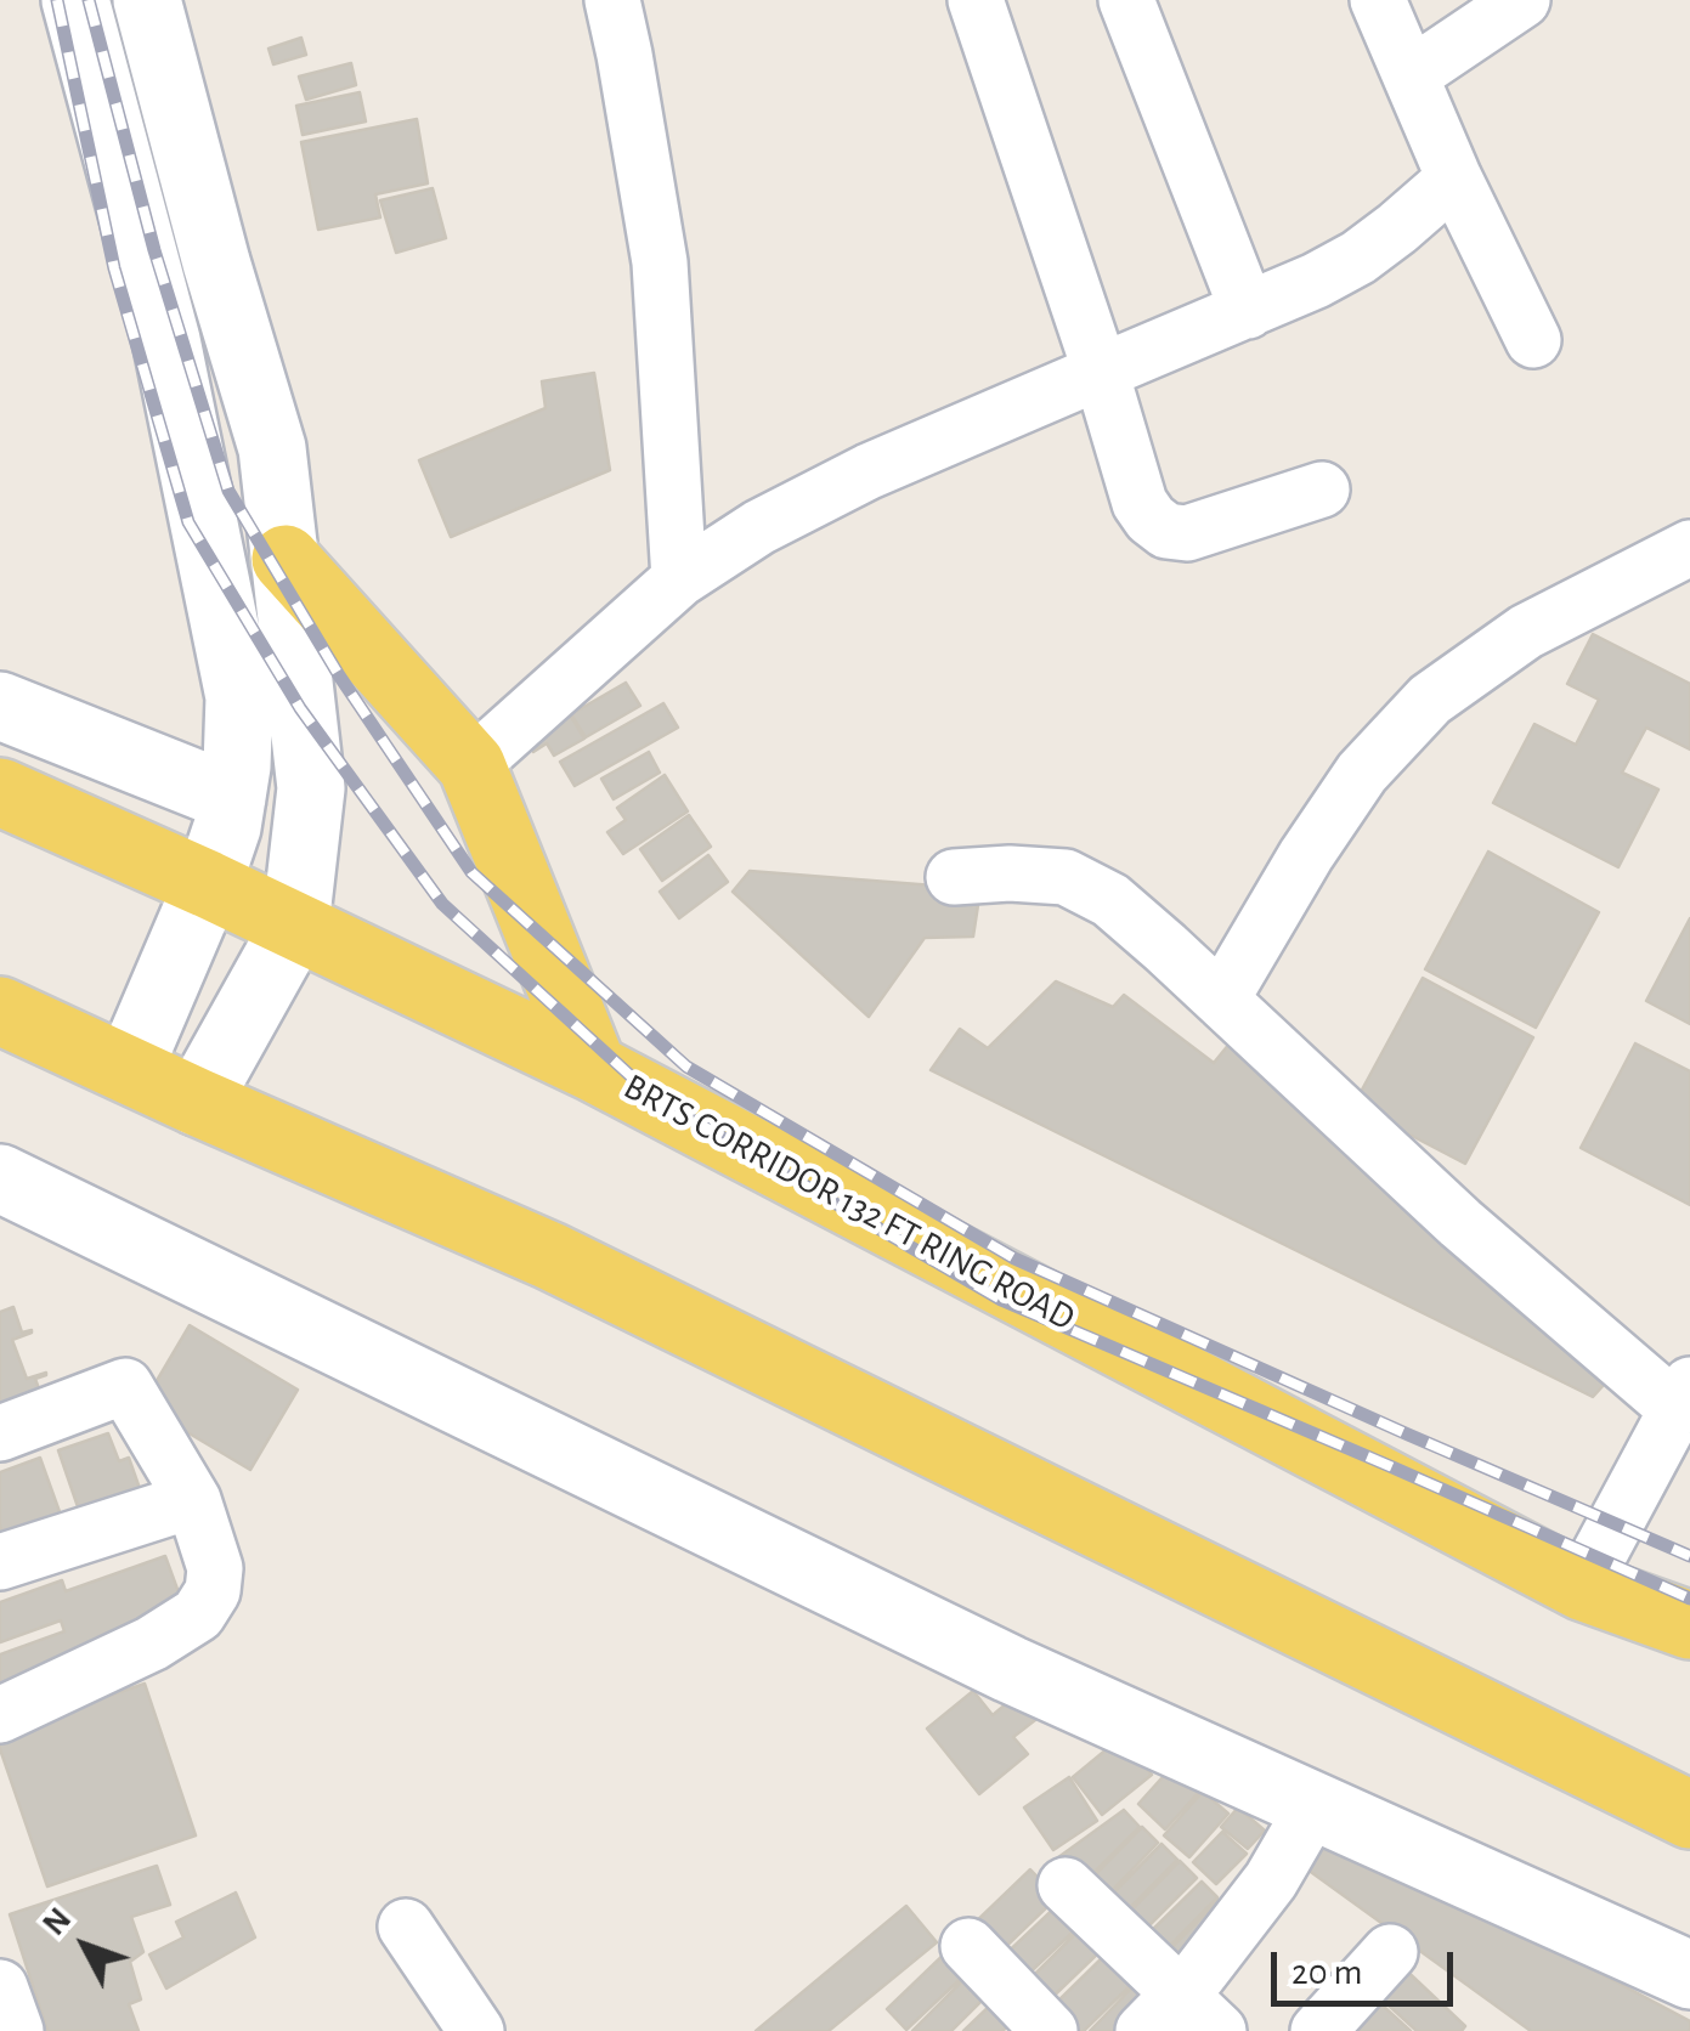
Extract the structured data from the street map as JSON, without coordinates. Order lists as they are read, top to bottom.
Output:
{
  "streets": {
    "main road": ["BRTS CORRIDOR 132 FT RING ROAD"]
  },
  "scale_bar": "20 m",
  "north": "top left"
}
